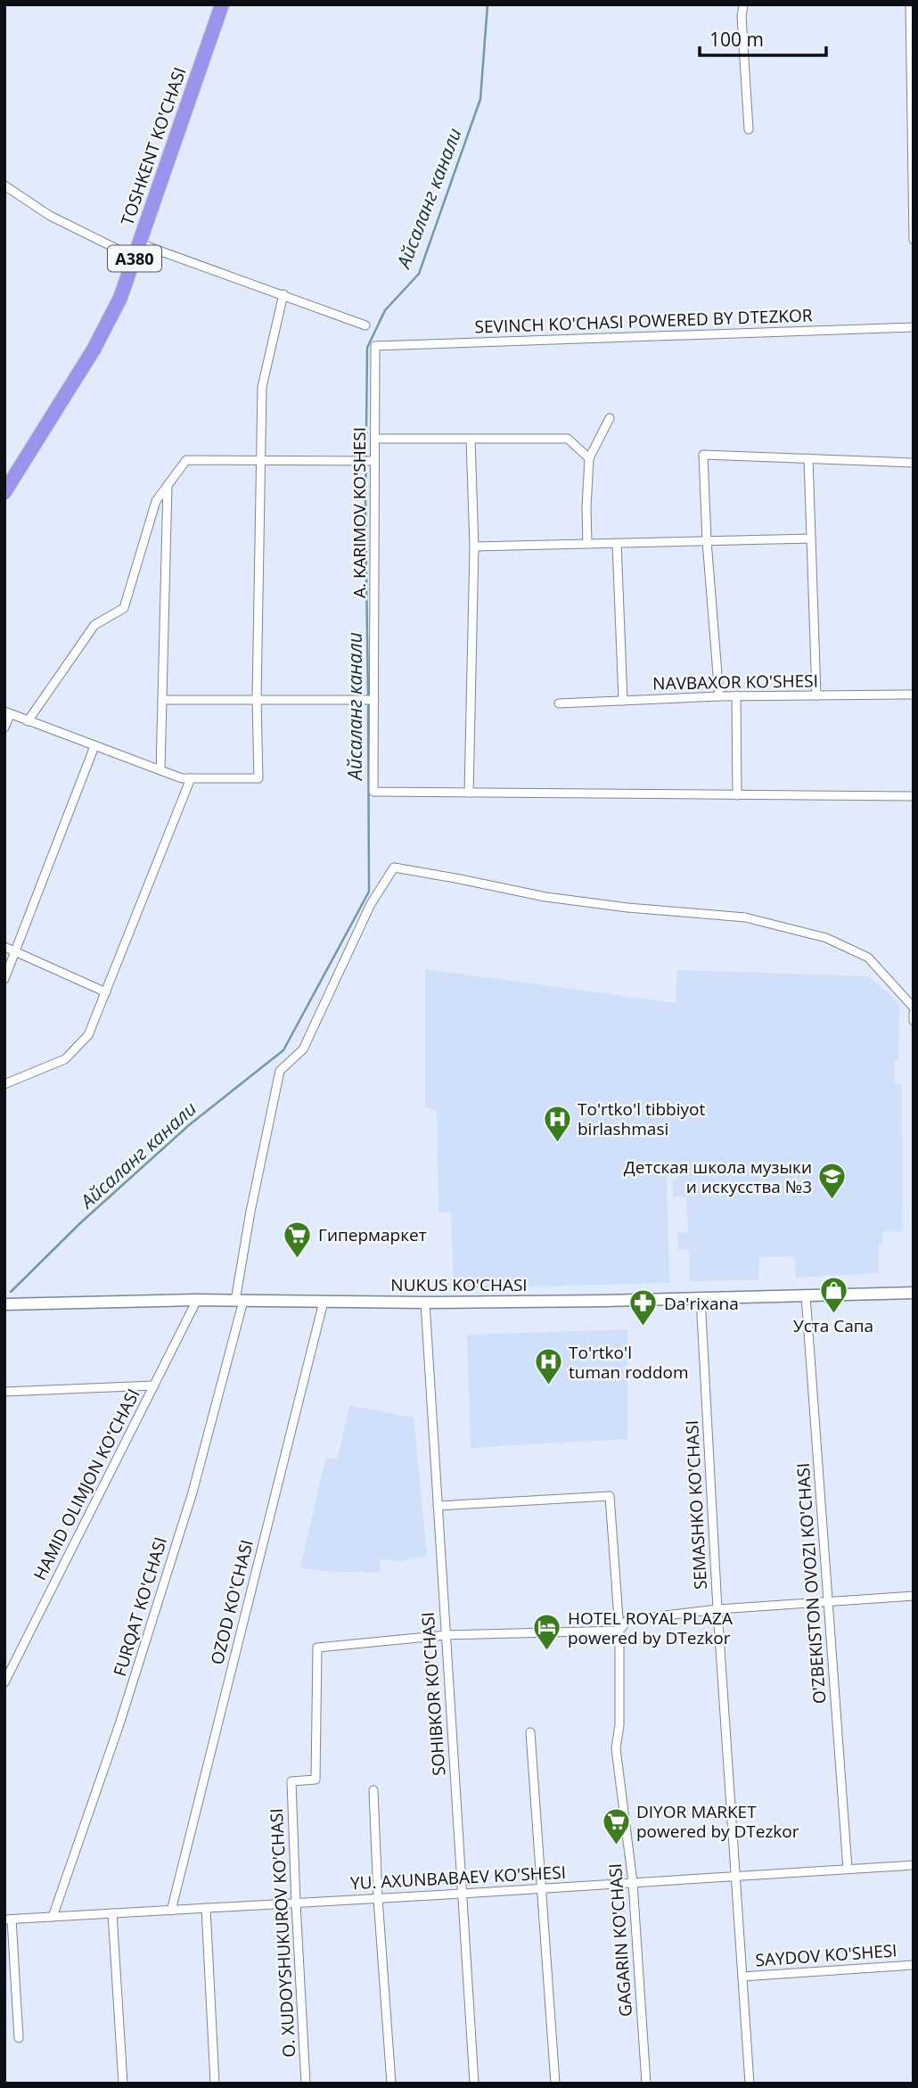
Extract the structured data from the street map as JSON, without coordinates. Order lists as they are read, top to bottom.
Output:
{
  "streets": {
    "highway": ["TOSHKENT KO'CHASI", "A380"],
    "main road": ["NUKUS KO'CHASI"],
    "street": [
      "SEVINCH KO'CHASI POWERED BY DTEZKOR",
      "A. KARIMOV KO'SHESI",
      "NAVBAXOR KO'SHESI",
      "HAMID OLIMJON KO'CHASI",
      "SEMASHKO KO'CHASI",
      "O'ZBEKISTON OVOZI KO'CHASI",
      "OZOD KO'CHASI",
      "FURQAT KO'CHASI",
      "SOHIBKOR KO'CHASI",
      "YU. AXUNBABAEV KO'SHESI",
      "O. XUDOYSHUKUROV KO'CHASI",
      "GAGARIN KO'CHASI",
      "SAYDOV KO'SHESI"
    ]
  },
  "crossings": [
    ["SEVINCH KO'CHASI POWERED BY DTEZKOR", "A. KARIMOV KO'SHESI"],
    ["NUKUS KO'CHASI", "HAMID OLIMJON KO'CHASI"],
    ["NUKUS KO'CHASI", "SEMASHKO KO'CHASI"],
    ["NUKUS KO'CHASI", "O'ZBEKISTON OVOZI KO'CHASI"],
    ["NUKUS KO'CHASI", "OZOD KO'CHASI"],
    ["NUKUS KO'CHASI", "FURQAT KO'CHASI"],
    ["NUKUS KO'CHASI", "SOHIBKOR KO'CHASI"],
    ["SEMASHKO KO'CHASI", "YU. AXUNBABAEV KO'SHESI"],
    ["SEMASHKO KO'CHASI", "SAYDOV KO'SHESI"],
    ["O'ZBEKISTON OVOZI KO'CHASI", "YU. AXUNBABAEV KO'SHESI"],
    ["OZOD KO'CHASI", "YU. AXUNBABAEV KO'SHESI"],
    ["FURQAT KO'CHASI", "YU. AXUNBABAEV KO'SHESI"],
    ["SOHIBKOR KO'CHASI", "YU. AXUNBABAEV KO'SHESI"],
    ["SOHIBKOR KO'CHASI", "O. XUDOYSHUKUROV KO'CHASI"],
    ["SOHIBKOR KO'CHASI", "GAGARIN KO'CHASI"],
    ["YU. AXUNBABAEV KO'SHESI", "O. XUDOYSHUKUROV KO'CHASI"],
    ["YU. AXUNBABAEV KO'SHESI", "GAGARIN KO'CHASI"]
  ],
  "water": ["Айсаланг канали"],
  "places": {
    "hospital": ["To'rtko'l tibbiyot birlashmasi", "To'rtko'l tuman roddom"],
    "school or university": ["Детская школа музыки и искусства №3"],
    "supermarket": ["Гипермаркет", "DIYOR MARKET powered by DTezkor"],
    "shop": ["Уста Сапа"],
    "pharmacy": ["Da'rixana"],
    "hotel": ["HOTEL ROYAL PLAZA powered by DTezkor"]
  },
  "scale_bar": "100 m"
}
